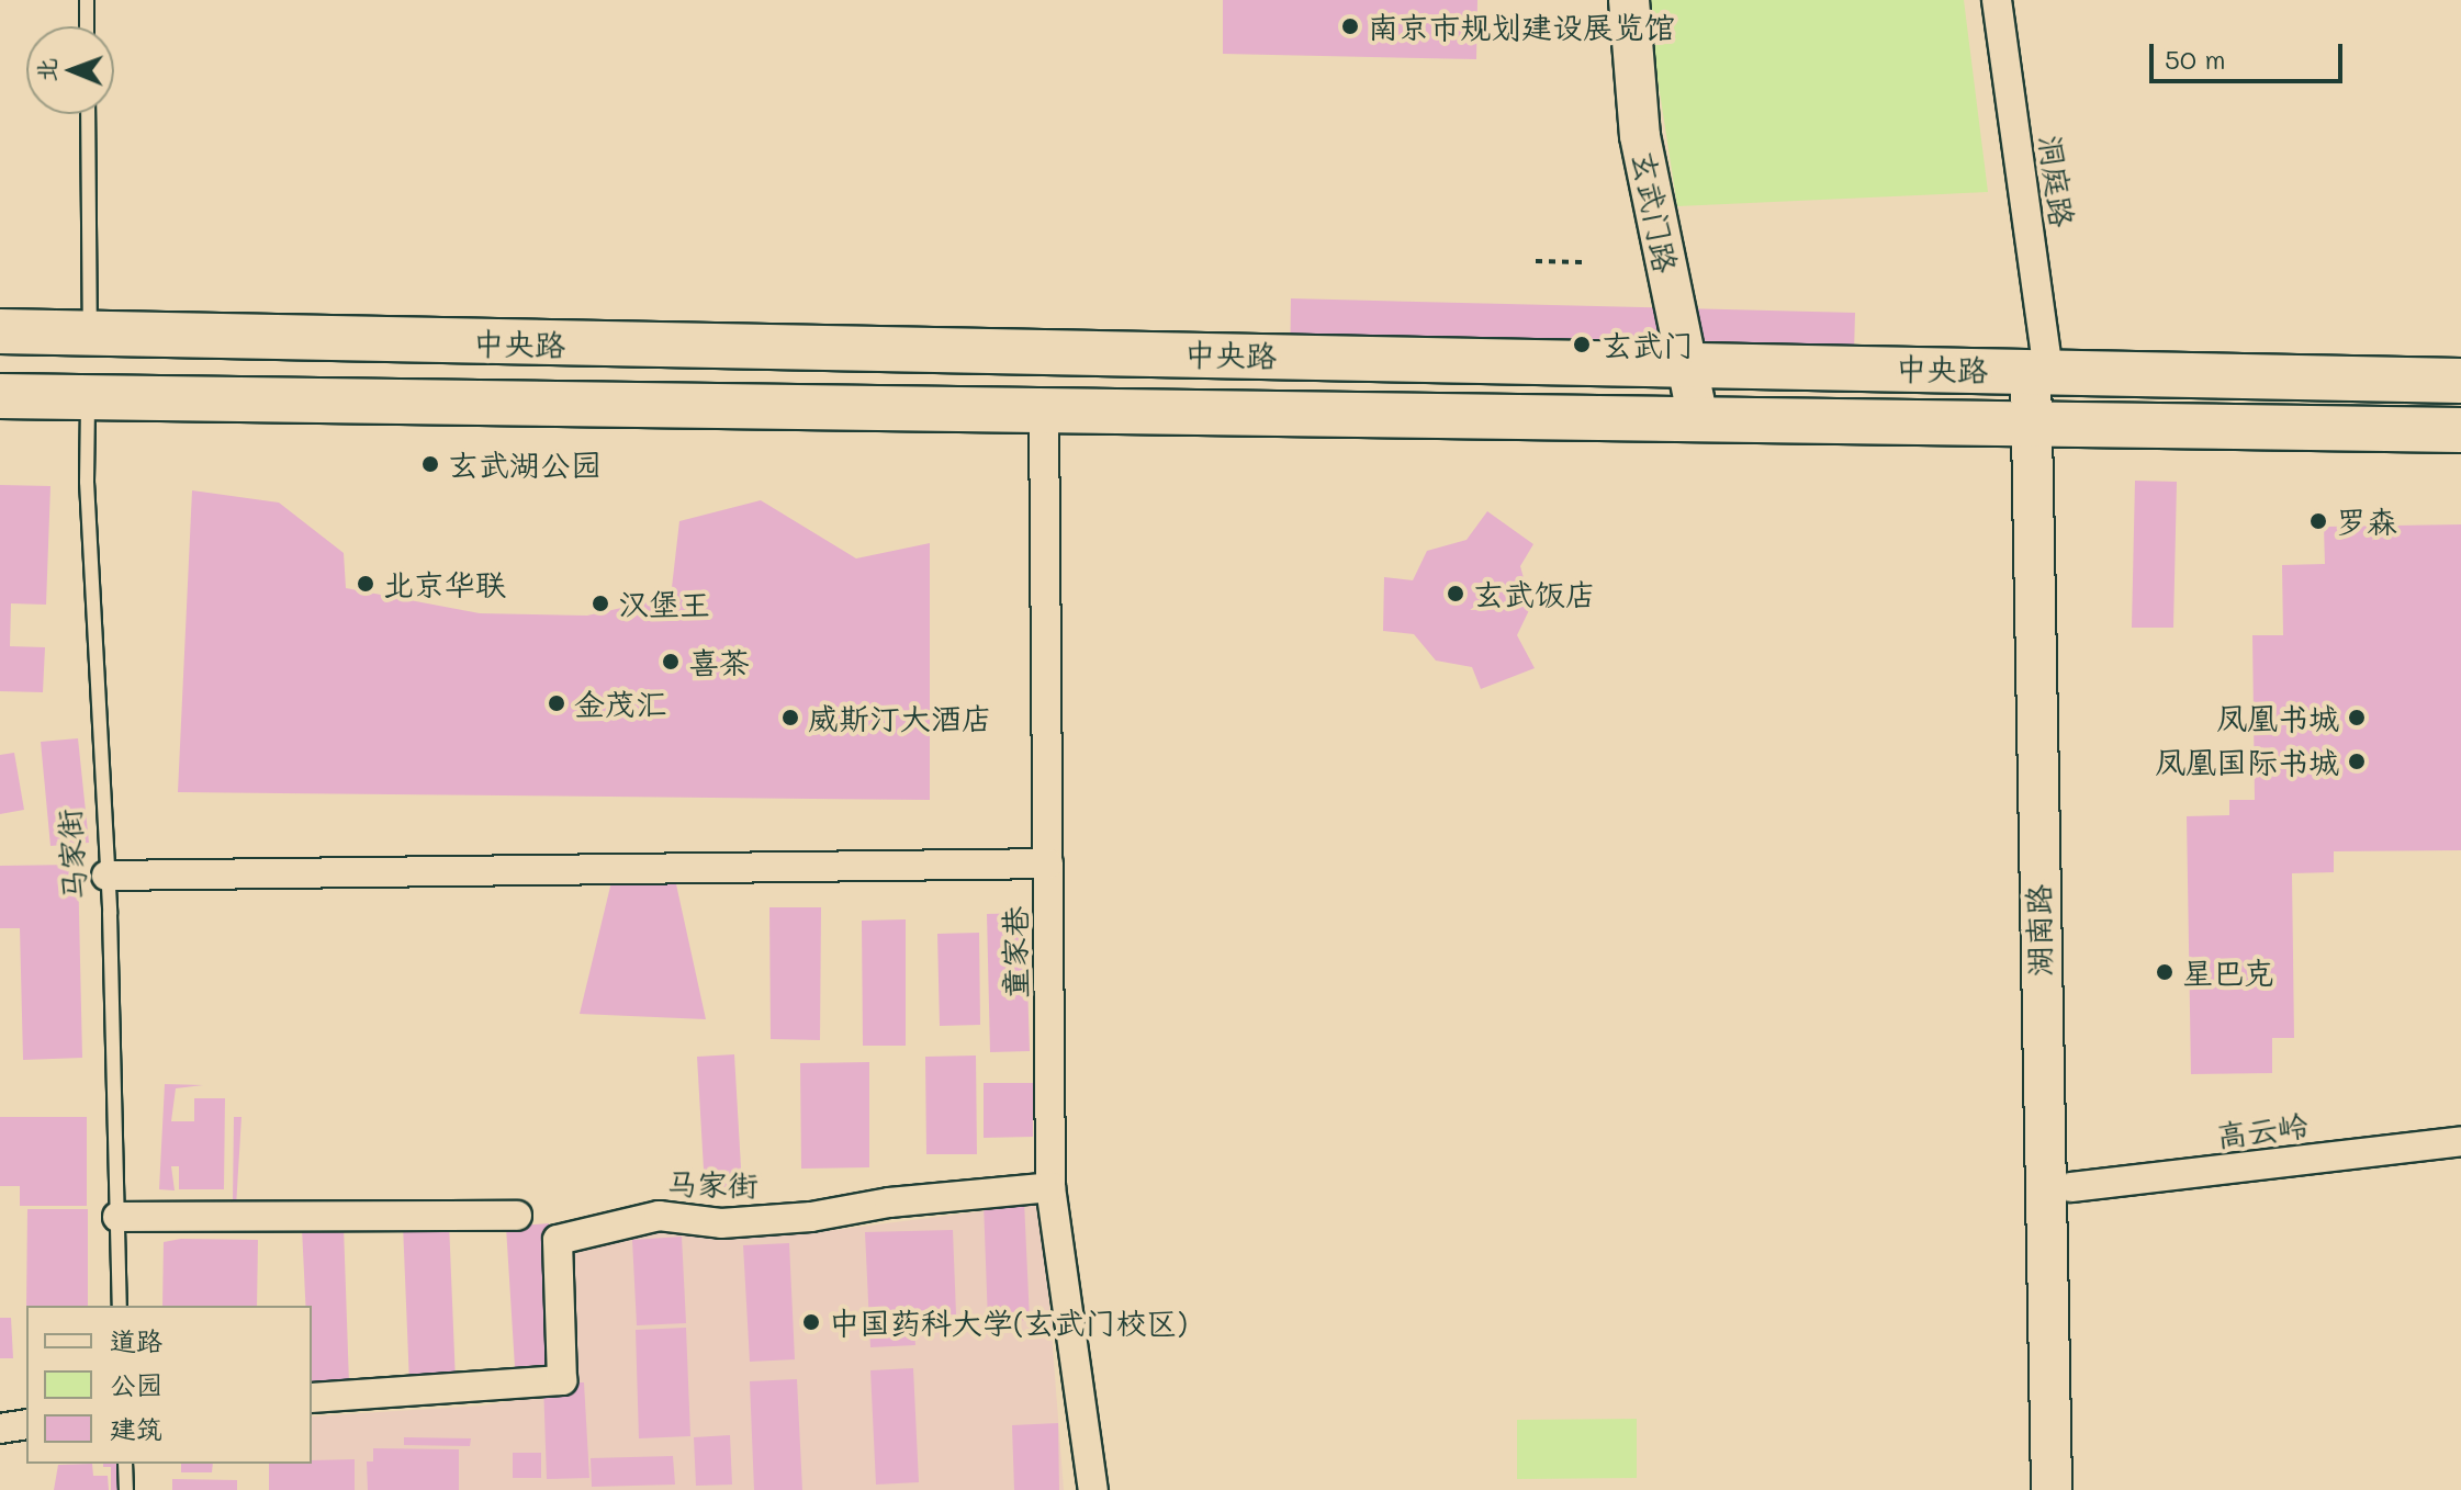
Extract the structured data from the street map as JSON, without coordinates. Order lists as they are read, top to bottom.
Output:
{
  "streets": {
    "main road": ["玄武门路", "中央路", "湖南路"],
    "street": [
      "洞庭路",
      "马家街",
      "童家巷",
      "高云岭"
    ]
  },
  "crossings": [
    ["洞庭路", "中央路"],
    ["洞庭路", "湖南路"],
    ["玄武门路", "中央路"],
    ["中央路", "马家街"],
    ["中央路", "湖南路"],
    ["中央路", "童家巷"],
    ["马家街", "童家巷"],
    ["湖南路", "高云岭"]
  ],
  "places": [
    "南京市规划建设展览馆",
    "玄武门",
    "玄武湖公园",
    "罗森",
    "北京华联",
    "玄武饭店",
    "汉堡王",
    "喜茶",
    "金茂汇",
    "威斯汀大酒店",
    "凤凰书城",
    "凤凰国际书城",
    "星巴克",
    "中国药科大学(玄武门校区)"
  ],
  "legend": ["道路", "公园", "建筑"],
  "scale_bar": "50 m",
  "north": "left"
}
